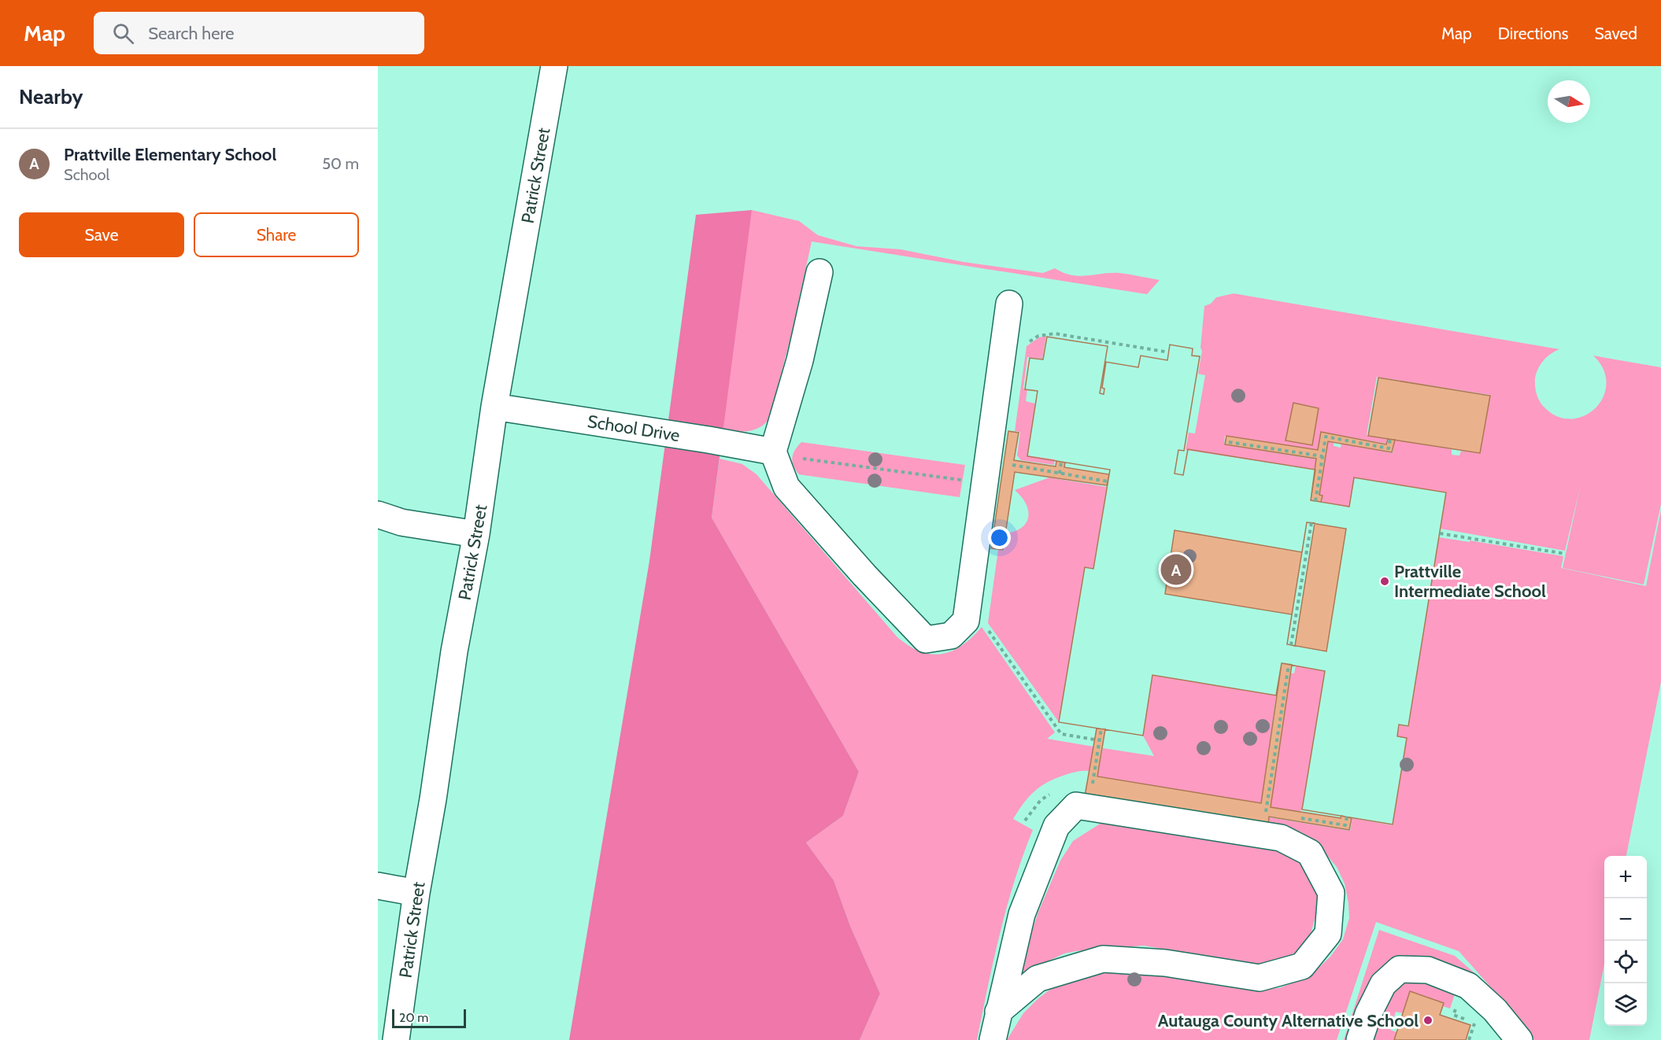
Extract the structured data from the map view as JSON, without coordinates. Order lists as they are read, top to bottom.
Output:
{
  "streets": {
    "street": ["Patrick Street", "School Drive"]
  },
  "crossings": [
    ["Patrick Street", "School Drive"]
  ],
  "places": ["Prattville Intermediate School", "Autauga County Alternative School"],
  "scale_bar": "20 m",
  "north": "right",
  "page": {
    "header": "Map",
    "search": "Search here",
    "nav": ["Map", "Directions", "Saved"],
    "heading": "Nearby",
    "list": [
      {
        "mark": "A",
        "name": "Prattville Elementary School",
        "note": "School",
        "value": "50 m"
      }
    ],
    "buttons": ["Save", "Share"],
    "pins": "A",
    "map_buttons": ["+", "−"],
    "scale": "20 m"
  }
}
